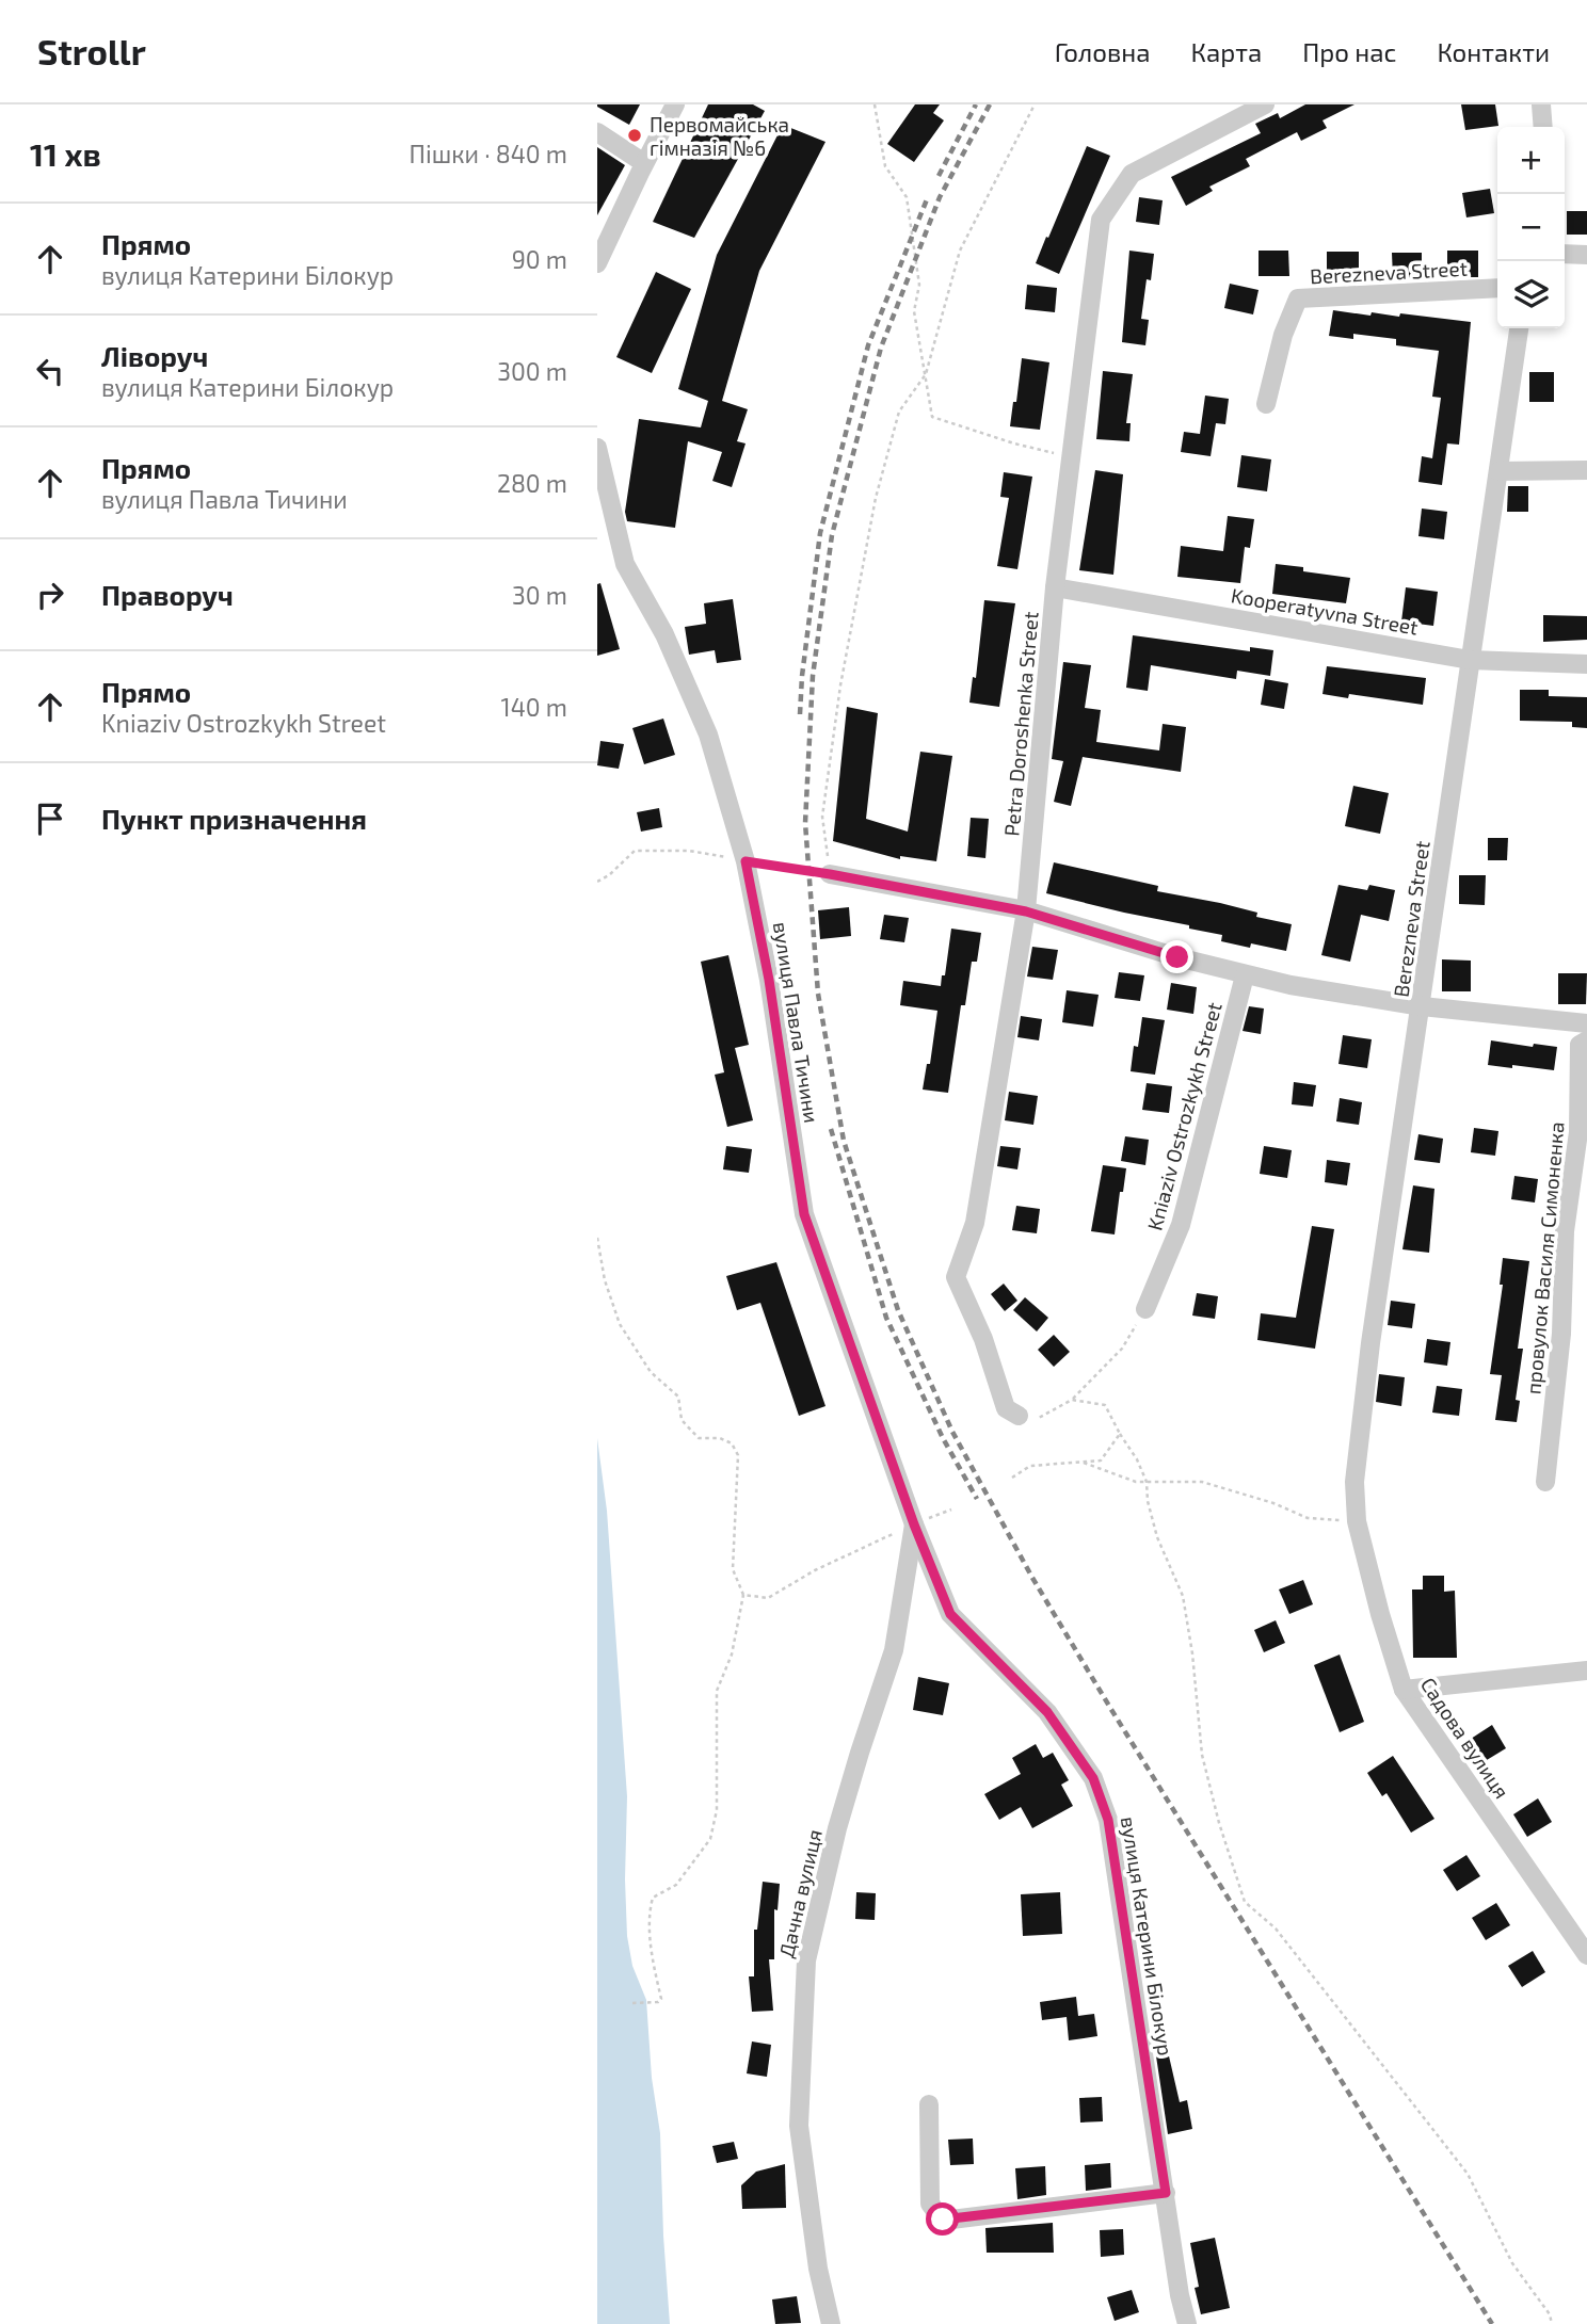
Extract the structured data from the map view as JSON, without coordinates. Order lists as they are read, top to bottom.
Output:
{
  "streets": {
    "street": [
      "Berezneva Street",
      "Kooperatyvna Street",
      "Petra Doroshenka Street",
      "вулиця Павла Тичини",
      "Kniaziv Ostrozkykh Street",
      "провулок Василя Симоненка",
      "Садова вулиця",
      "Дачна вулиця",
      "вулиця Катерини Білокур"
    ]
  },
  "crossings": [
    ["Berezneva Street", "Kooperatyvna Street"],
    ["Berezneva Street", "Садова вулиця"],
    ["Kooperatyvna Street", "Petra Doroshenka Street"],
    ["вулиця Павла Тичини", "Дачна вулиця"],
    ["вулиця Павла Тичини", "вулиця Катерини Білокур"],
    ["Дачна вулиця", "вулиця Катерини Білокур"]
  ],
  "places": ["Первомайська гімназія №6"],
  "page": {
    "header": "Strollr",
    "nav": [
      "Головна",
      "Карта",
      "Про нас",
      "Контакти"
    ],
    "heading": ["11 хв", "Пішки · 840 m"],
    "map_buttons": ["+", "−"],
    "list": [
      ["Прямо", "вулиця Катерини Білокур", "90 m"],
      ["Ліворуч", "вулиця Катерини Білокур", "300 m"],
      ["Прямо", "вулиця Павла Тичини", "280 m"],
      ["Праворуч", "30 m"],
      ["Прямо", "Kniaziv Ostrozkykh Street", "140 m"],
      "Пункт призначення"
    ]
  }
}
